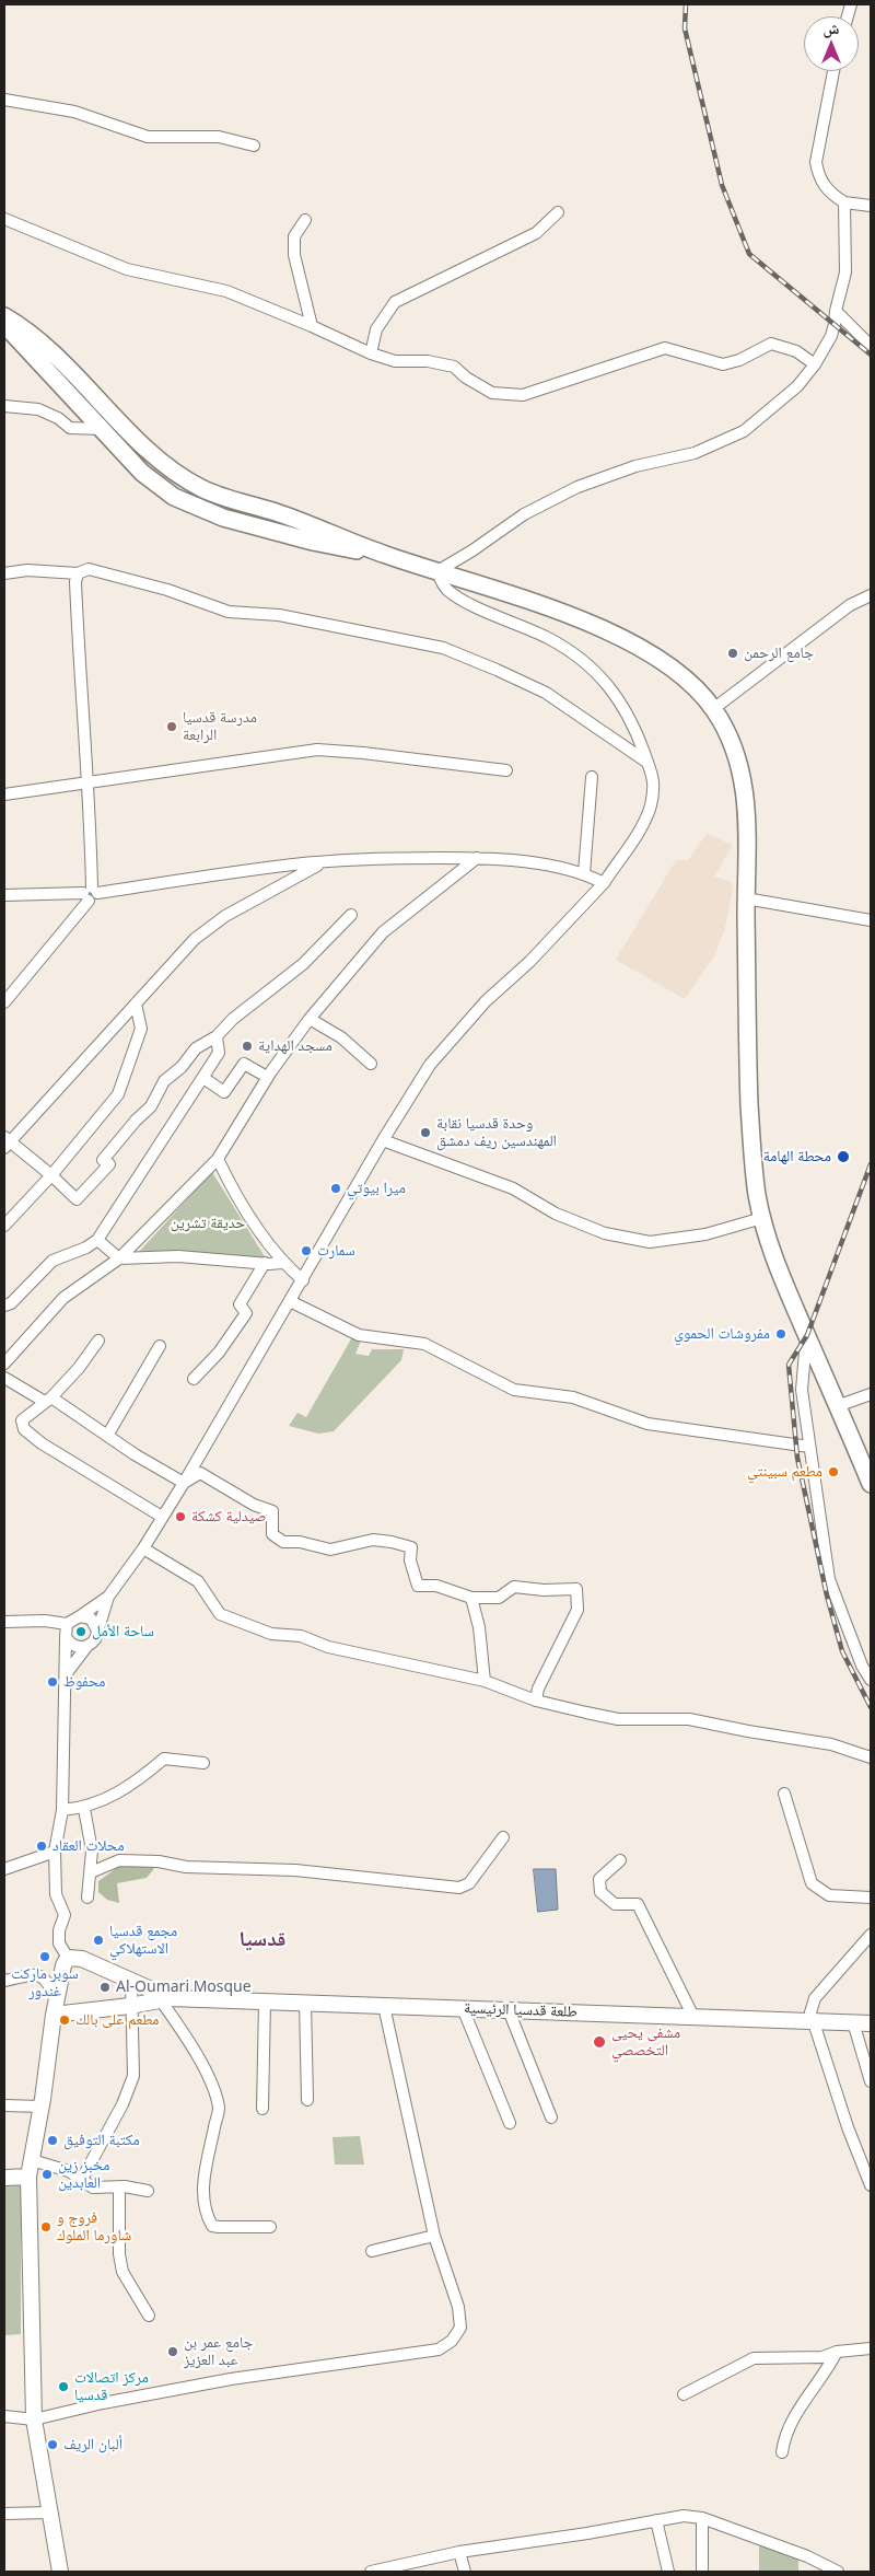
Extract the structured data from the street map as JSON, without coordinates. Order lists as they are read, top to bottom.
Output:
{
  "streets": {
    "main road": ["طلعة قدسيا الرئيسية"]
  },
  "districts": ["قدسيا"],
  "parks": ["حديقة تشرين"],
  "places": [
    "جامع الرحمن",
    "مدرسة قدسيا الرابعة",
    "مسجد الهداية",
    "وحدة قدسيا نقابة المهندسين ريف دمشق",
    "محطة الهامة",
    "ميرا بيوتي",
    "سمارت",
    "مفروشات الحموي",
    "مطعم سبينتي",
    "صيدلية كشكة",
    "ساحة الأمل",
    "محفوظ",
    "محلات العقاد",
    "مجمع قدسيا الاستهلاكي",
    "سوبر ماركت غندور",
    "Al-Oumari Mosque",
    "مطعم على بالك",
    "مشفى يحيى التخصصي",
    "مكتبة التوفيق",
    "مخبز زين العابدين",
    "فروج و شاورما الملوك",
    "جامع عمر بن عبد العزيز",
    "مركز اتصالات قدسيا",
    "ألبان الريف"
  ],
  "north": "top"
}
